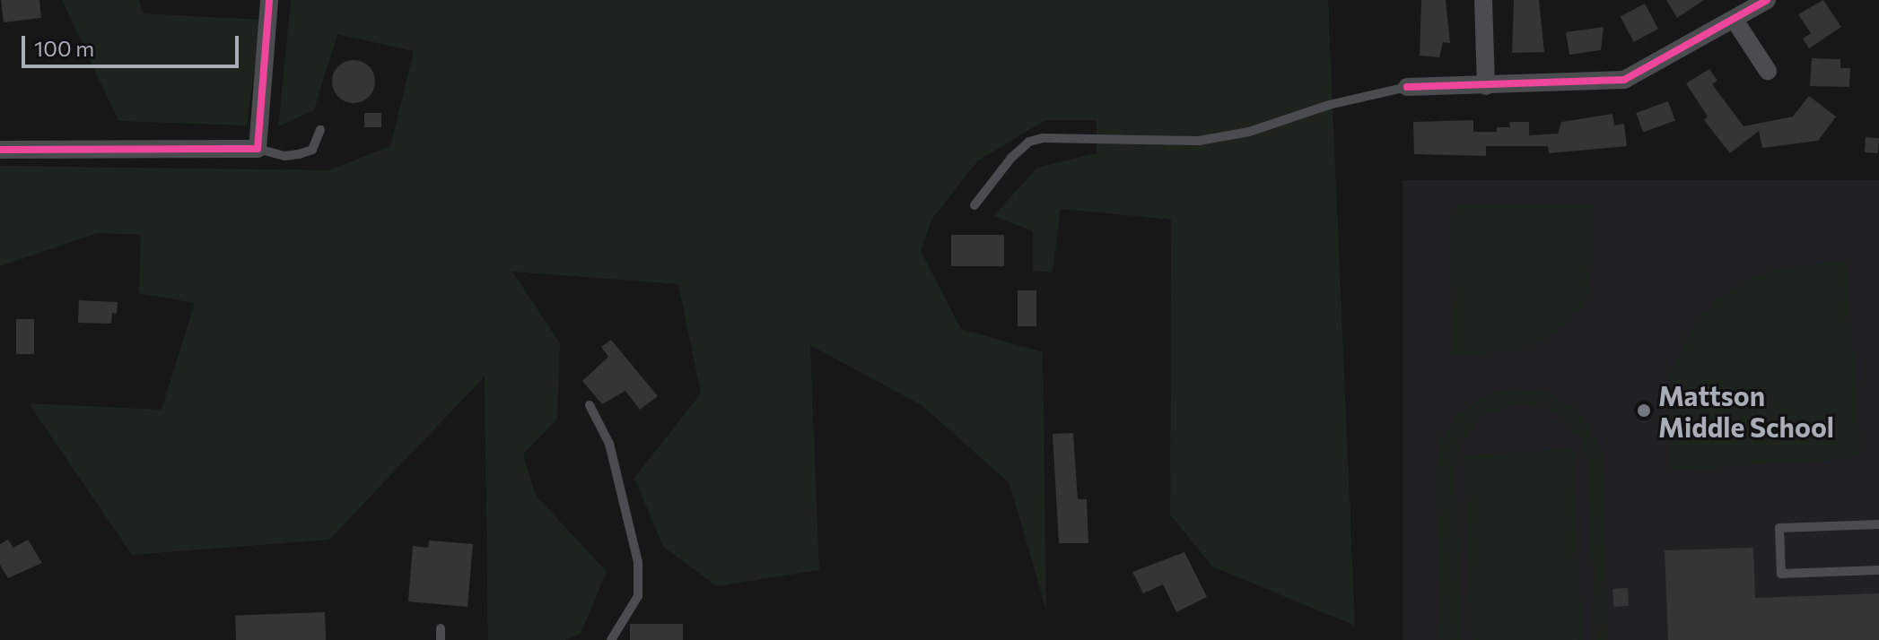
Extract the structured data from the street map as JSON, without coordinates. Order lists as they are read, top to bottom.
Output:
{
  "places": ["Mattson Middle School"],
  "scale_bar": "100 m"
}
